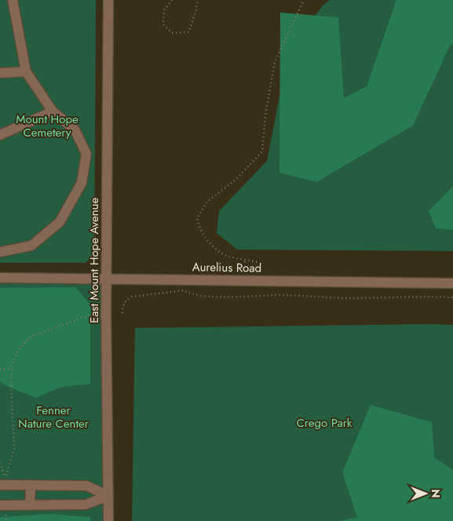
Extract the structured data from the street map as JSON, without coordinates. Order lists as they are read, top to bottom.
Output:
{
  "streets": {
    "street": ["East Mount Hope Avenue", "Aurelius Road"]
  },
  "crossings": [
    ["East Mount Hope Avenue", "Aurelius Road"]
  ],
  "parks": ["Mount Hope Cemetery", "Fenner Nature Center", "Crego Park"],
  "north": "right"
}
